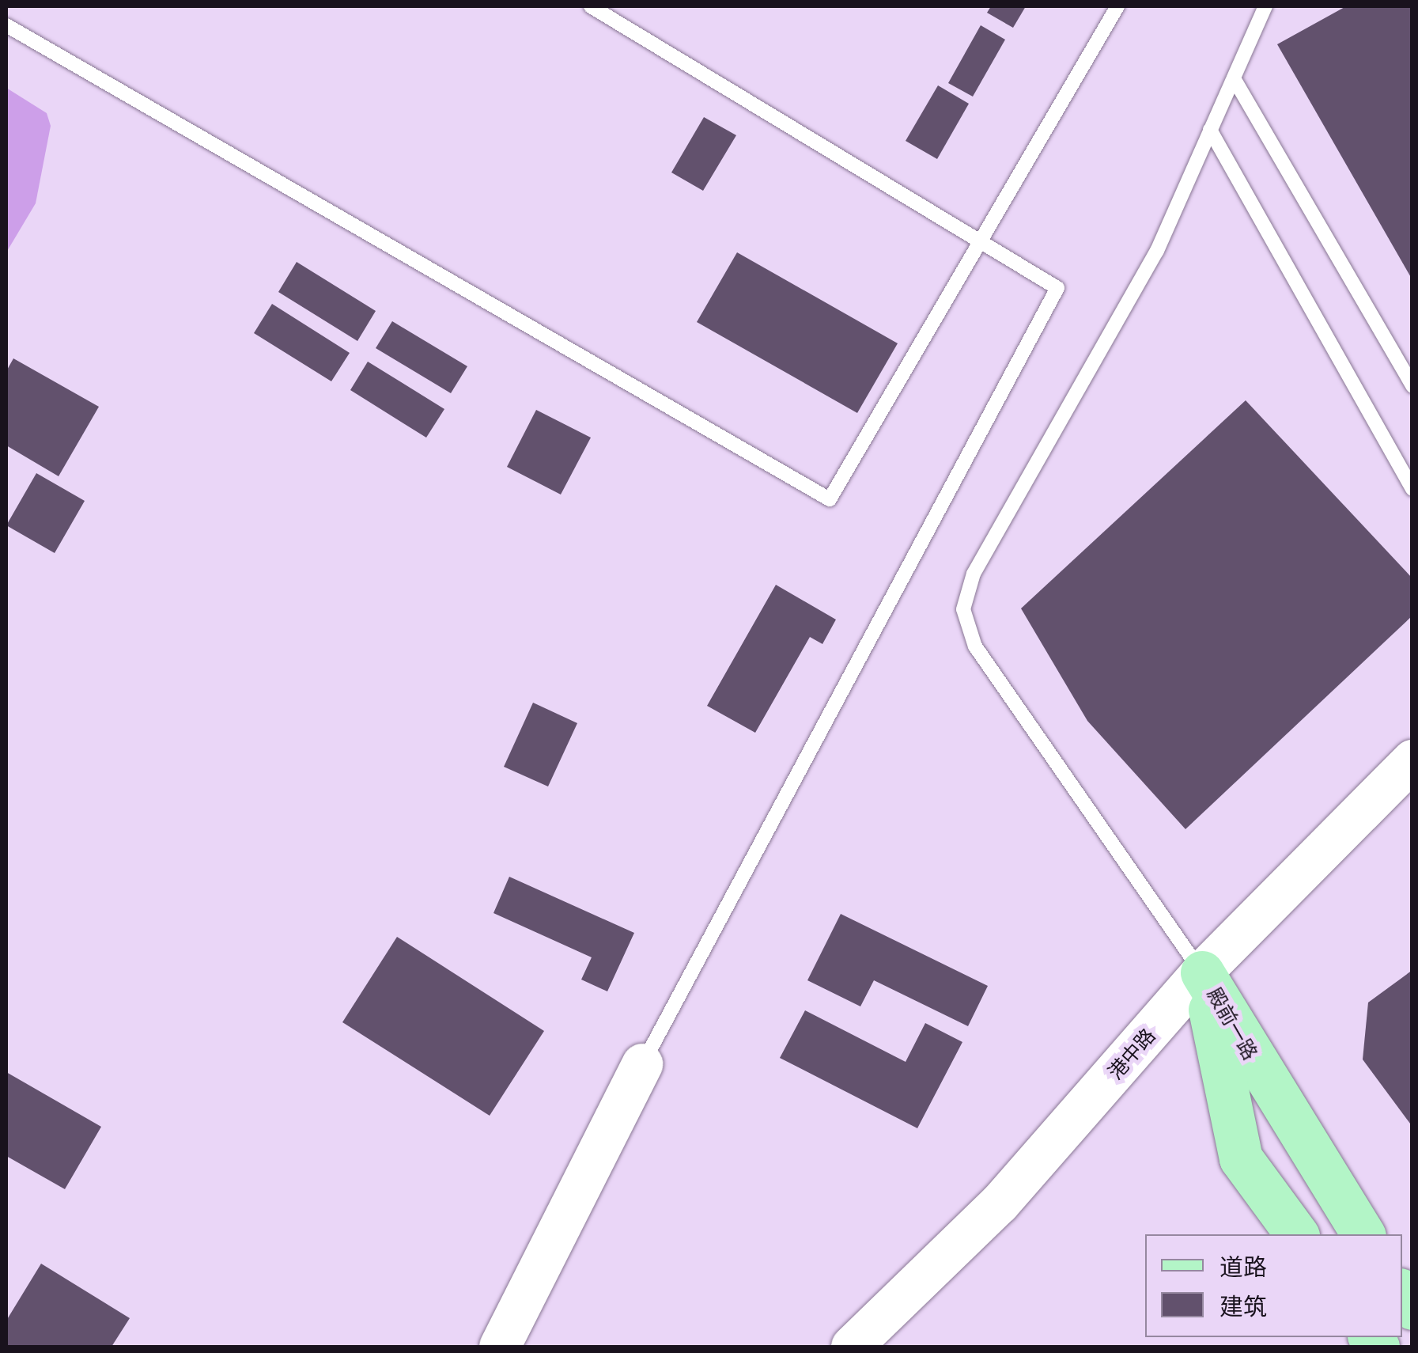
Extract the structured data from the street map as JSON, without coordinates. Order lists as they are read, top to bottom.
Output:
{
  "streets": {
    "main road": ["殿前一路"],
    "street": ["港中路"]
  },
  "crossings": [
    ["殿前一路", "港中路"]
  ],
  "legend": ["道路", "建筑"]
}
